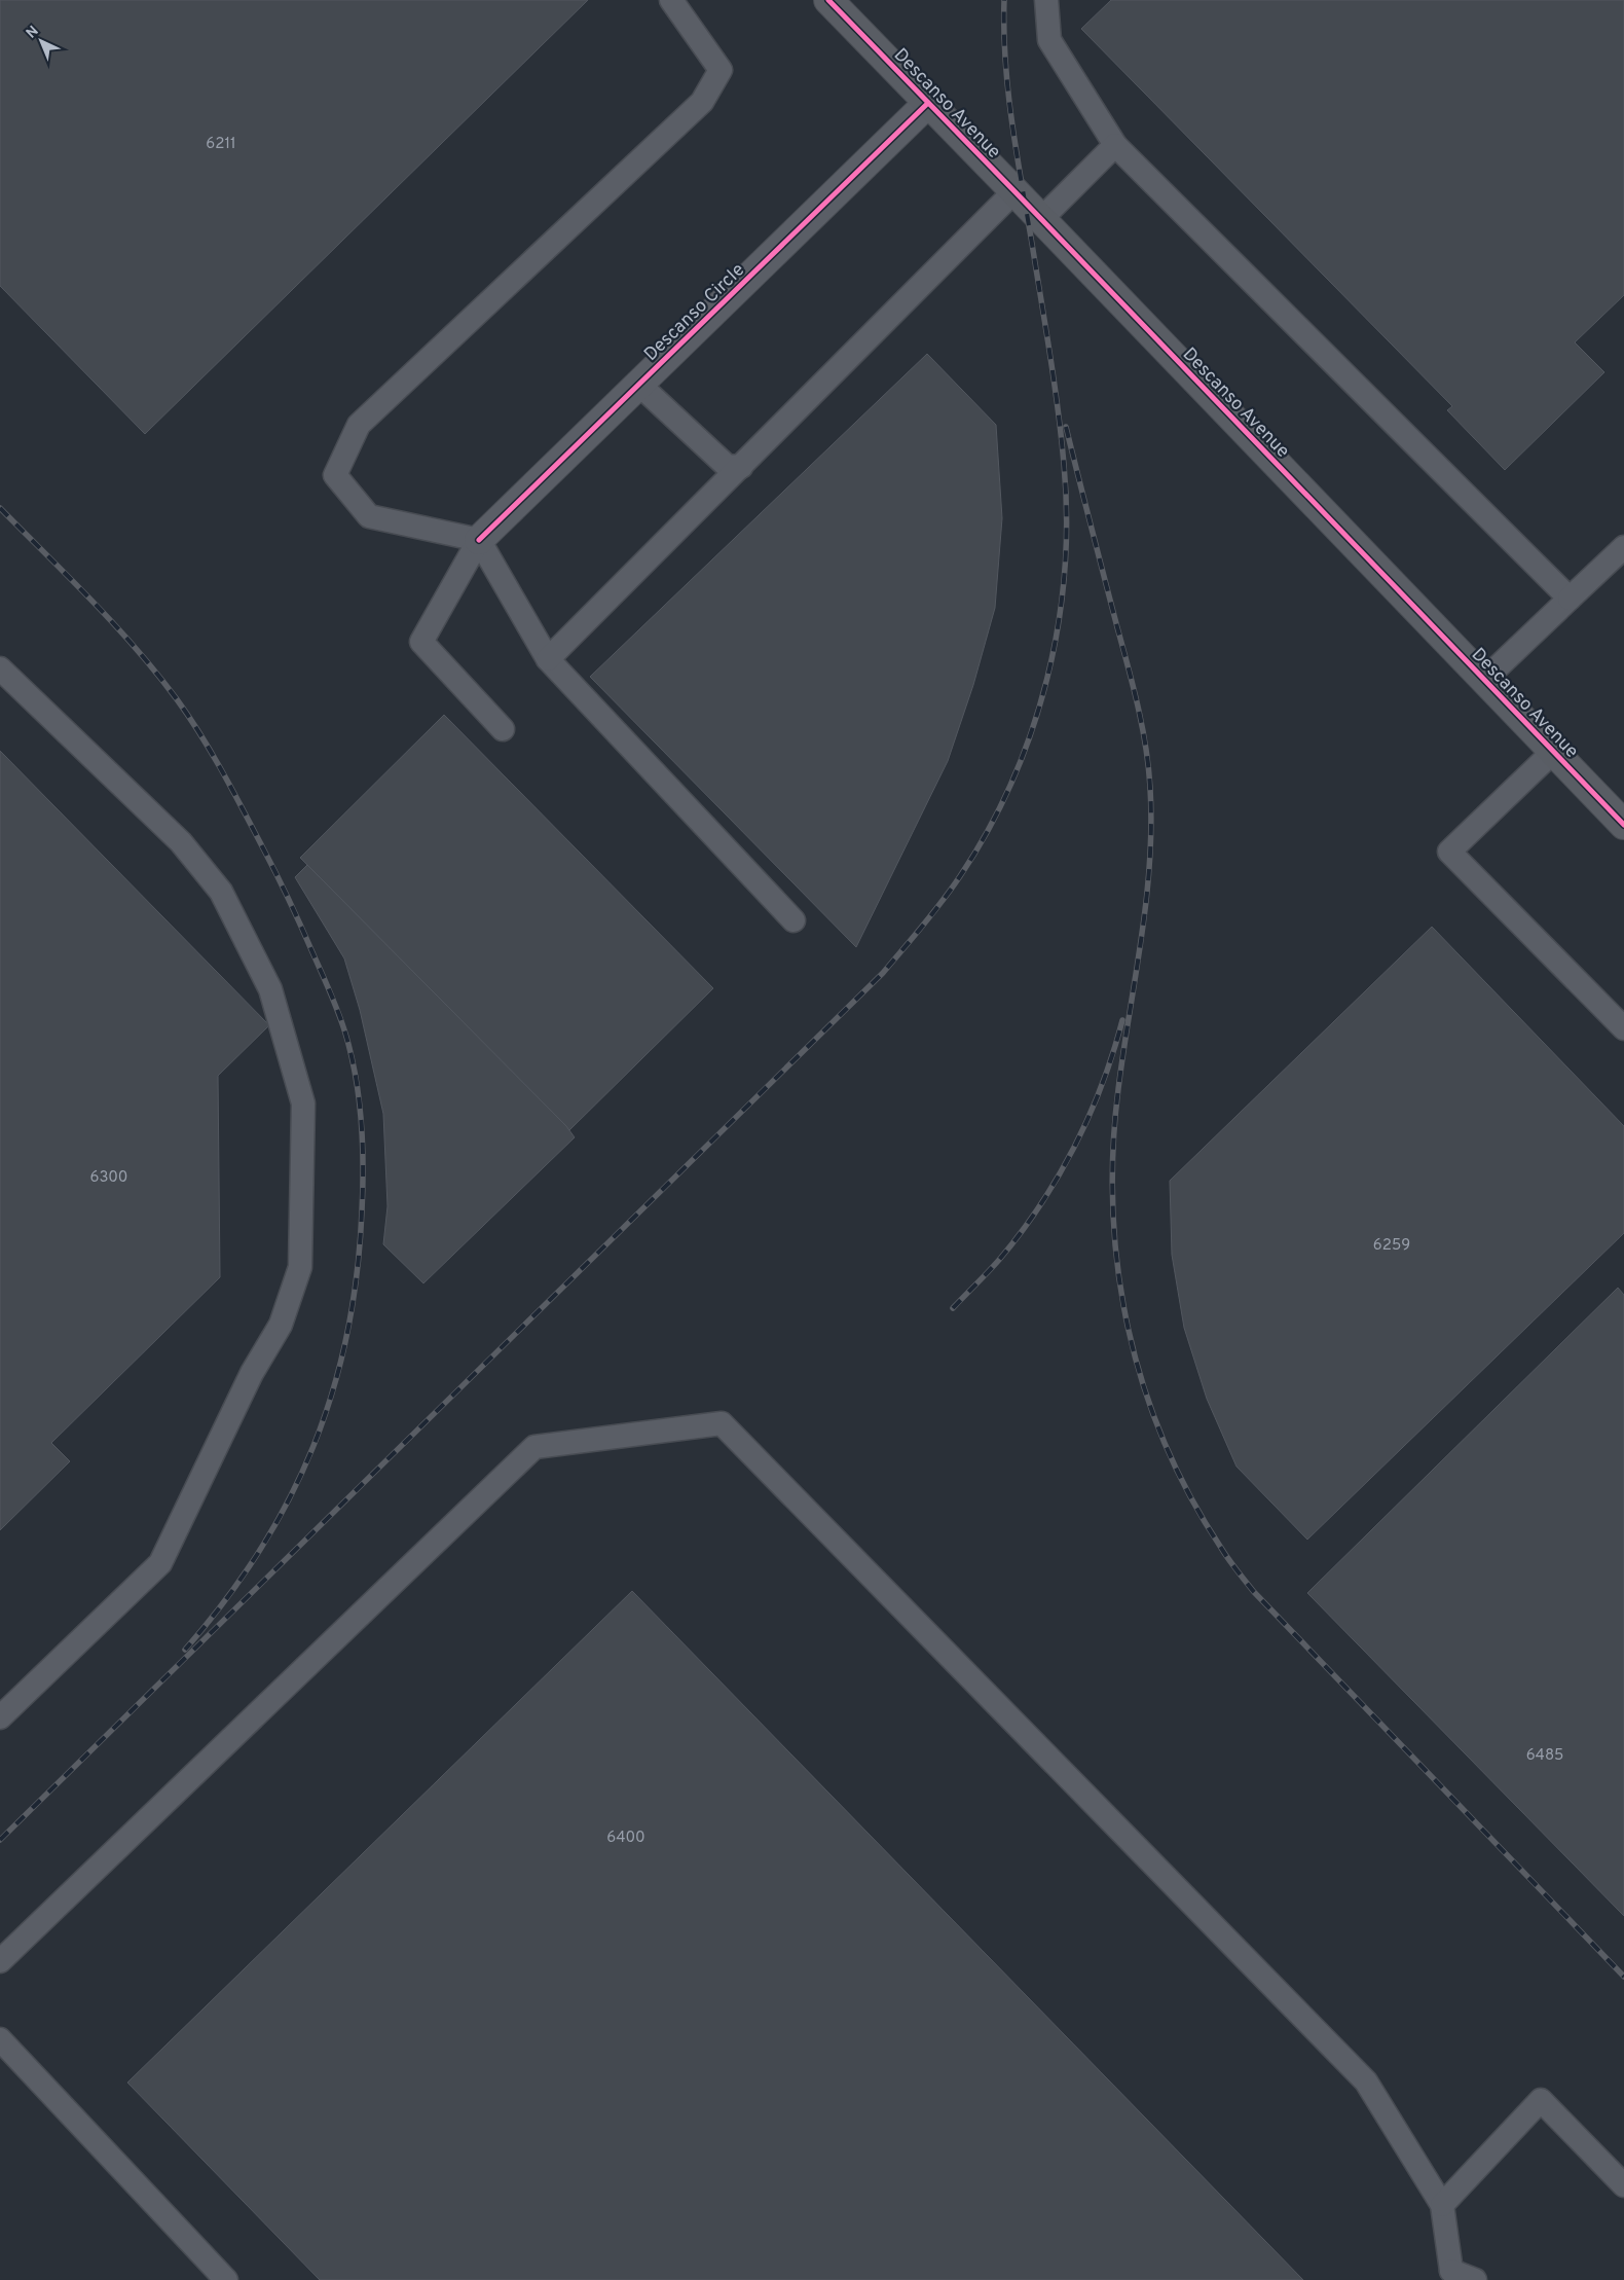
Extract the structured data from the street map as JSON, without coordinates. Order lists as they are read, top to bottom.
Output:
{
  "streets": {
    "street": ["Descanso Avenue", "Descanso Circle"]
  },
  "crossings": [
    ["Descanso Avenue", "Descanso Circle"]
  ],
  "house_numbers": [
    "6211",
    "6300",
    "6259",
    "6485",
    "6400"
  ],
  "north": "top left"
}
